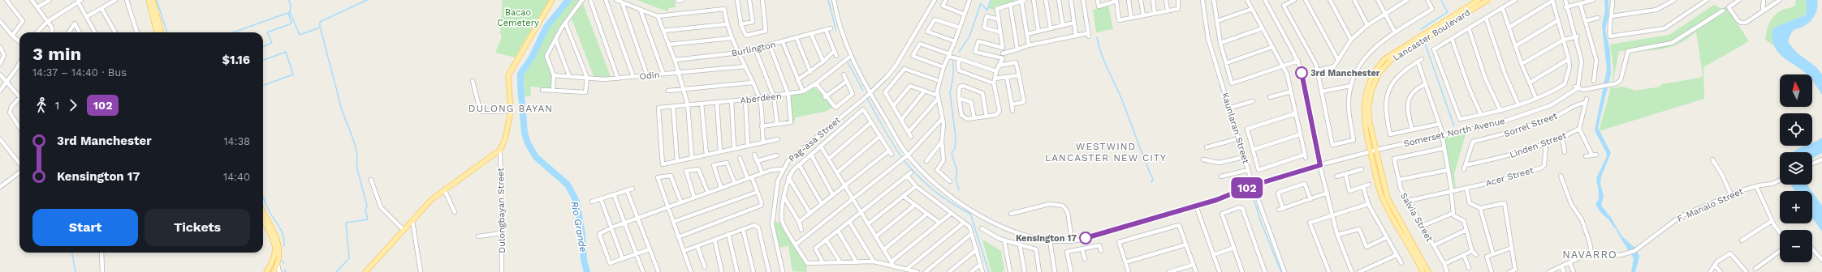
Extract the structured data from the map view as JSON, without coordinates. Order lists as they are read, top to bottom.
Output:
{
  "streets": {
    "main road": ["Lancaster Boulevard"],
    "street": [
      "Burlington",
      "Odin",
      "Aberdeen",
      "Sorrel Street",
      "Kaunlaran Street",
      "Somerset North Avenue",
      "Pag-asa Street",
      "Linden Street",
      "Acer Street",
      "F. Manalo Street",
      "Dulongbayan Street",
      "Salvia Street"
    ]
  },
  "crossings": [
    ["Lancaster Boulevard", "Somerset North Avenue"],
    ["Aberdeen", "Somerset North Avenue"],
    ["Sorrel Street", "Linden Street"],
    ["Kaunlaran Street", "Somerset North Avenue"],
    ["Somerset North Avenue", "Pag-asa Street"],
    ["Linden Street", "Acer Street"],
    ["Acer Street", "Salvia Street"]
  ],
  "districts": ["DULONG BAYAN", "WESTWIND LANCASTER NEW CITY", "NAVARRO"],
  "water": ["Rio Grande"],
  "parks": ["Bacao Cemetery"],
  "places": ["3rd Manchester", "Kensington 17"],
  "lines": ["bus line 102"],
  "north": "top",
  "page": {
    "on_map": "102",
    "heading": ["3 min", "14:37 – 14:40 · Bus", "$1.16"],
    "map_buttons": ["+", "−"],
    "legs": ["1", "102"],
    "list": [
      {
        "name": "3rd Manchester",
        "value": "14:38"
      },
      {
        "name": "Kensington 17",
        "value": "14:40"
      }
    ],
    "buttons": ["Start", "Tickets"]
  }
}
